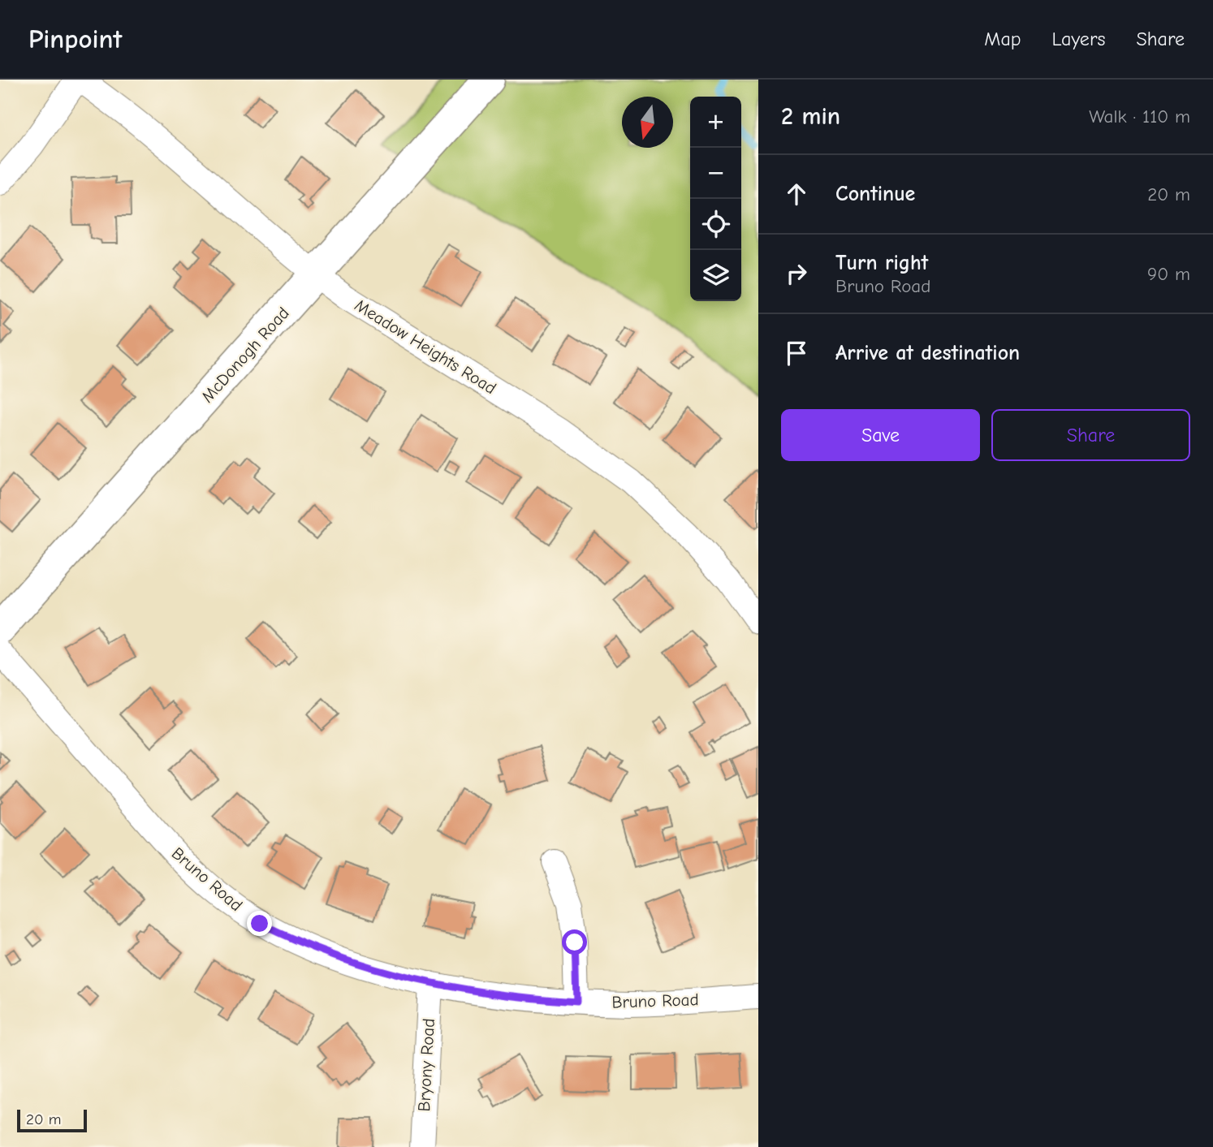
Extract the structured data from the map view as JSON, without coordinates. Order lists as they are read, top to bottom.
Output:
{
  "streets": {
    "street": [
      "Meadow Heights Road",
      "McDonogh Road",
      "Bruno Road",
      "Bryony Road"
    ]
  },
  "crossings": [
    ["Meadow Heights Road", "McDonogh Road"],
    ["Bruno Road", "Bryony Road"]
  ],
  "scale_bar": "20 m",
  "north": "bottom",
  "page": {
    "header": "Pinpoint",
    "nav": ["Map", "Layers", "Share"],
    "heading": ["2 min", "Walk · 110 m"],
    "map_buttons": ["+", "−"],
    "list": [
      ["Continue", "20 m"],
      ["Turn right", "Bruno Road", "90 m"],
      "Arrive at destination"
    ],
    "buttons": ["Save", "Share"],
    "scale": "20 m"
  }
}
